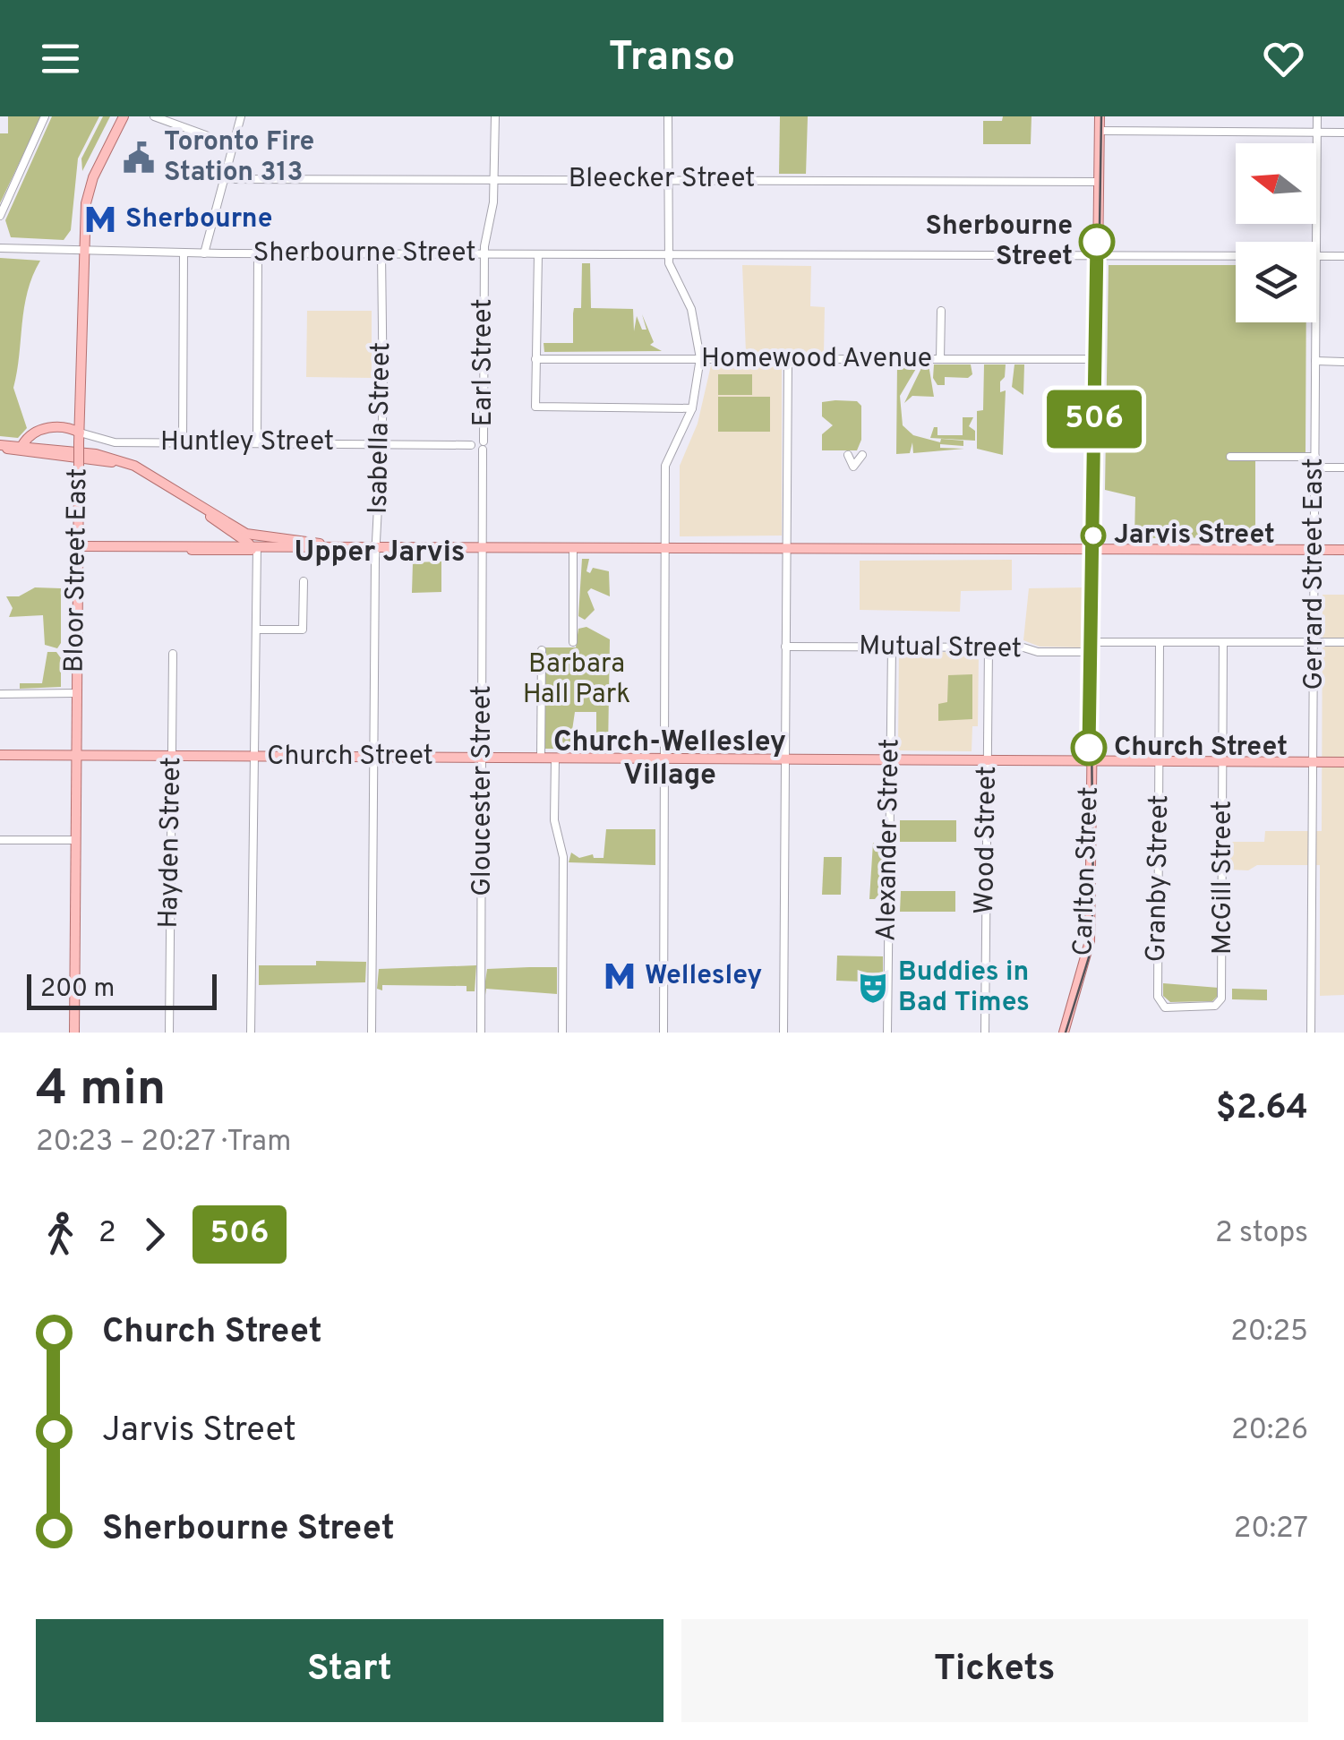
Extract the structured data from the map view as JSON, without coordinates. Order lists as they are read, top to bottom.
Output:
{
  "streets": {
    "main road": ["Bloor Street East", "Church Street", "Carlton Street"],
    "street": [
      "Bleecker Street",
      "Sherbourne Street",
      "Homewood Avenue",
      "Earl Street",
      "Isabella Street",
      "Huntley Street",
      "Gerrard Street East",
      "Mutual Street",
      "Gloucester Street",
      "Alexander Street",
      "Wood Street",
      "Hayden Street",
      "McGill Street",
      "Granby Street"
    ]
  },
  "crossings": [
    ["Bleecker Street", "Earl Street"],
    ["Bleecker Street", "Carlton Street"],
    ["Sherbourne Street", "Earl Street"],
    ["Sherbourne Street", "Isabella Street"],
    ["Sherbourne Street", "Bloor Street East"],
    ["Sherbourne Street", "Gerrard Street East"],
    ["Sherbourne Street", "Carlton Street"],
    ["Homewood Avenue", "Carlton Street"],
    ["Earl Street", "Gloucester Street"],
    ["Isabella Street", "Huntley Street"],
    ["Isabella Street", "Church Street"],
    ["Huntley Street", "Bloor Street East"],
    ["Bloor Street East", "Church Street"],
    ["Gerrard Street East", "Mutual Street"],
    ["Gerrard Street East", "Church Street"],
    ["Mutual Street", "Alexander Street"],
    ["Mutual Street", "Wood Street"],
    ["Mutual Street", "Carlton Street"],
    ["Mutual Street", "McGill Street"],
    ["Mutual Street", "Granby Street"],
    ["Church Street", "Gloucester Street"],
    ["Church Street", "Alexander Street"],
    ["Church Street", "Wood Street"],
    ["Church Street", "Hayden Street"],
    ["Church Street", "Carlton Street"],
    ["Church Street", "McGill Street"],
    ["Church Street", "Granby Street"],
    ["McGill Street", "Granby Street"]
  ],
  "districts": ["Upper Jarvis", "Church-Wellesley Village"],
  "parks": ["Barbara Hall Park"],
  "places": {
    "public building": ["Toronto Fire Station 313"],
    "metro station": ["Sherbourne", "Wellesley"],
    "other": ["Sherbourne Street", "Jarvis Street", "Church Street"],
    "theatre": ["Buddies in Bad Times"]
  },
  "lines": ["tram line 506"],
  "scale_bar": "200 m",
  "north": "left",
  "page": {
    "header": "Transo",
    "on_map": "506",
    "scale": "200 m",
    "heading": ["4 min", "20:23 – 20:27 · Tram", "$2.64"],
    "legs": ["2", "506", "2 stops"],
    "list": [
      {
        "name": "Church Street",
        "value": "20:25"
      },
      {
        "name": "Jarvis Street",
        "value": "20:26"
      },
      {
        "name": "Sherbourne Street",
        "value": "20:27"
      }
    ],
    "buttons": ["Start", "Tickets"]
  }
}
